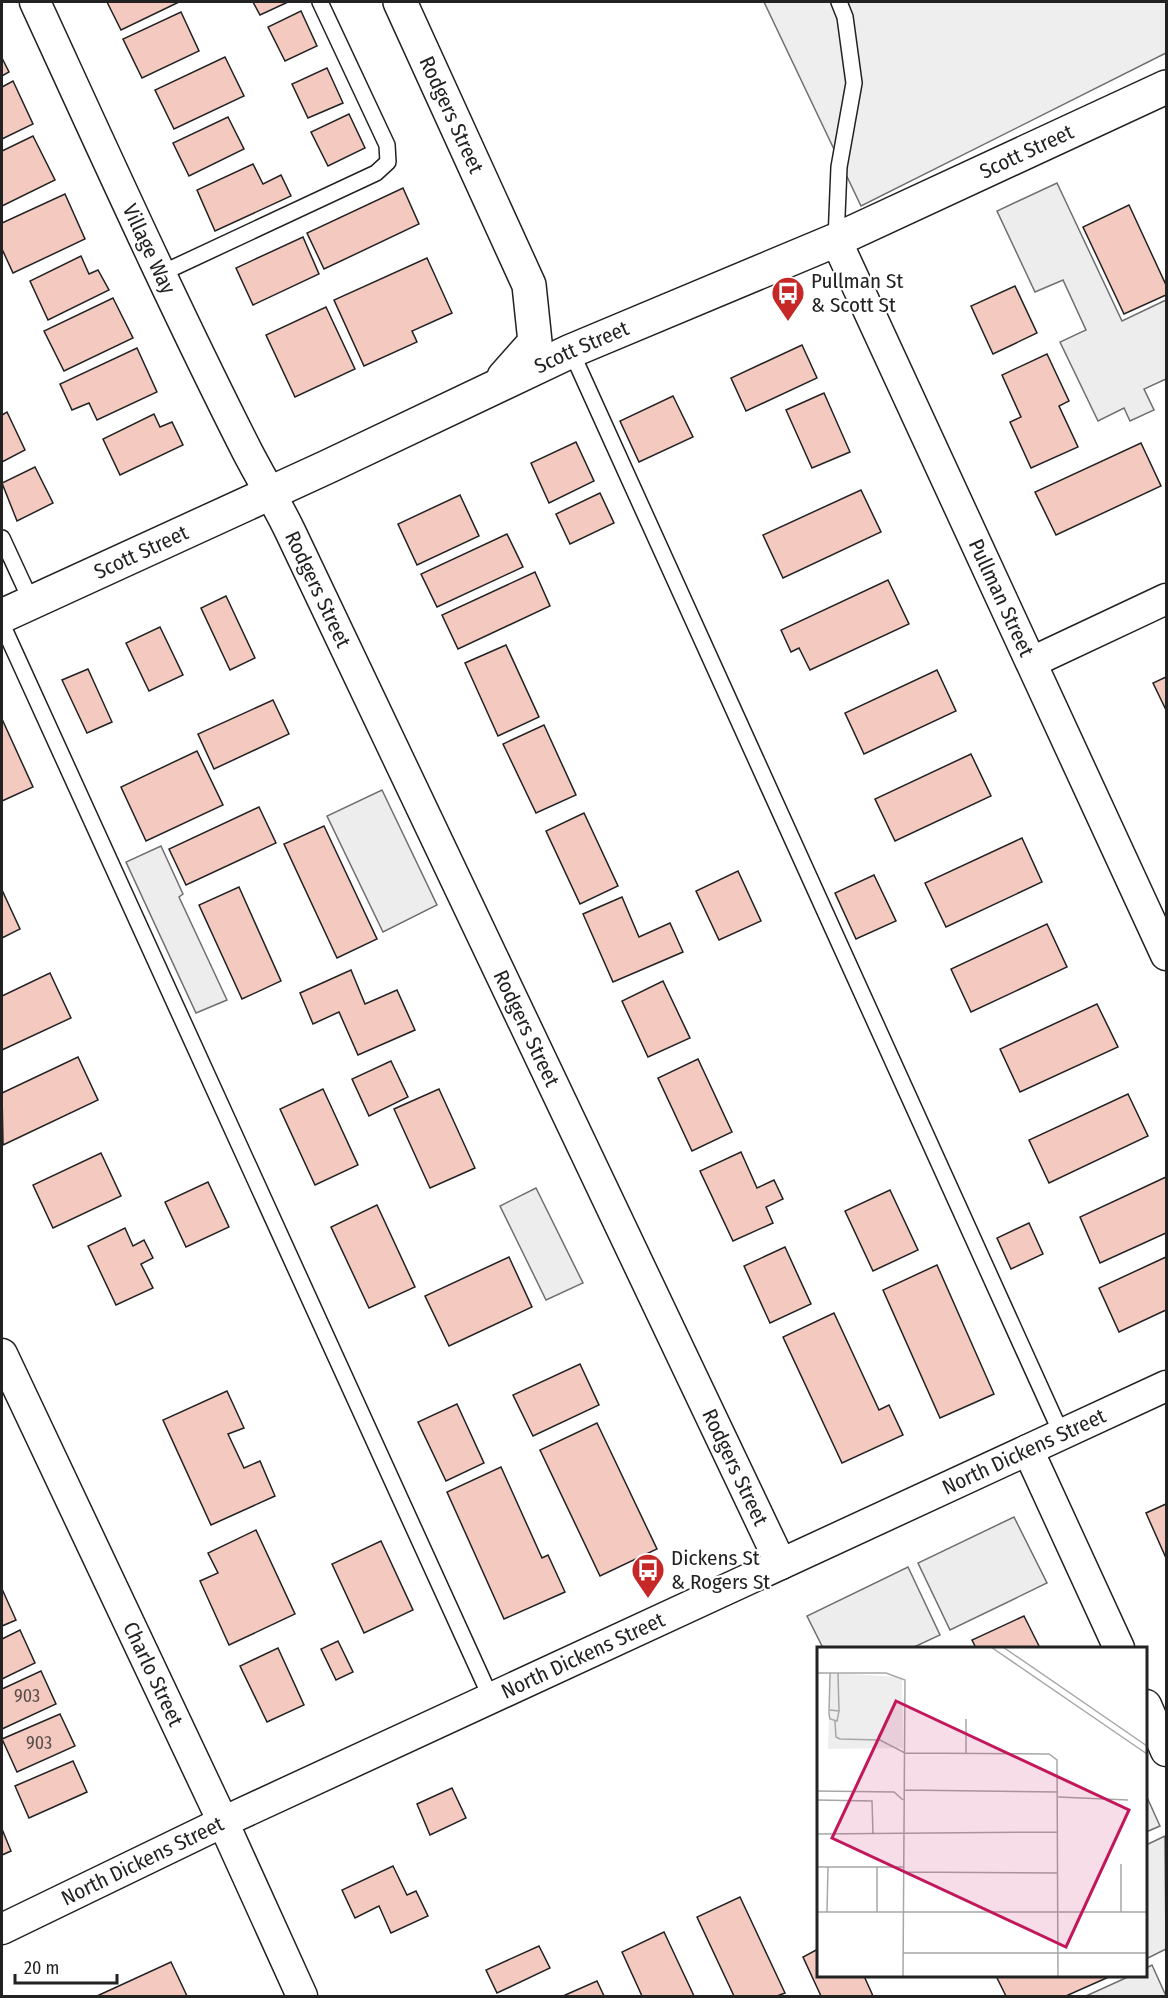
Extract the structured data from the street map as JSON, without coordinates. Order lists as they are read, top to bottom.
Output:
{
  "streets": {
    "street": [
      "Rodgers Street",
      "Scott Street",
      "Village Way",
      "Pullman Street",
      "North Dickens Street",
      "Charlo Street"
    ]
  },
  "crossings": [
    ["Rodgers Street", "Scott Street"],
    ["Rodgers Street", "Village Way"],
    ["Rodgers Street", "North Dickens Street"],
    ["Scott Street", "Village Way"],
    ["Scott Street", "Pullman Street"],
    ["North Dickens Street", "Charlo Street"]
  ],
  "places": {
    "bus stop": ["Pullman St & Scott St", "Dickens St & Rogers St"]
  },
  "house_numbers": ["903", "903"],
  "scale_bar": "20 m"
}
